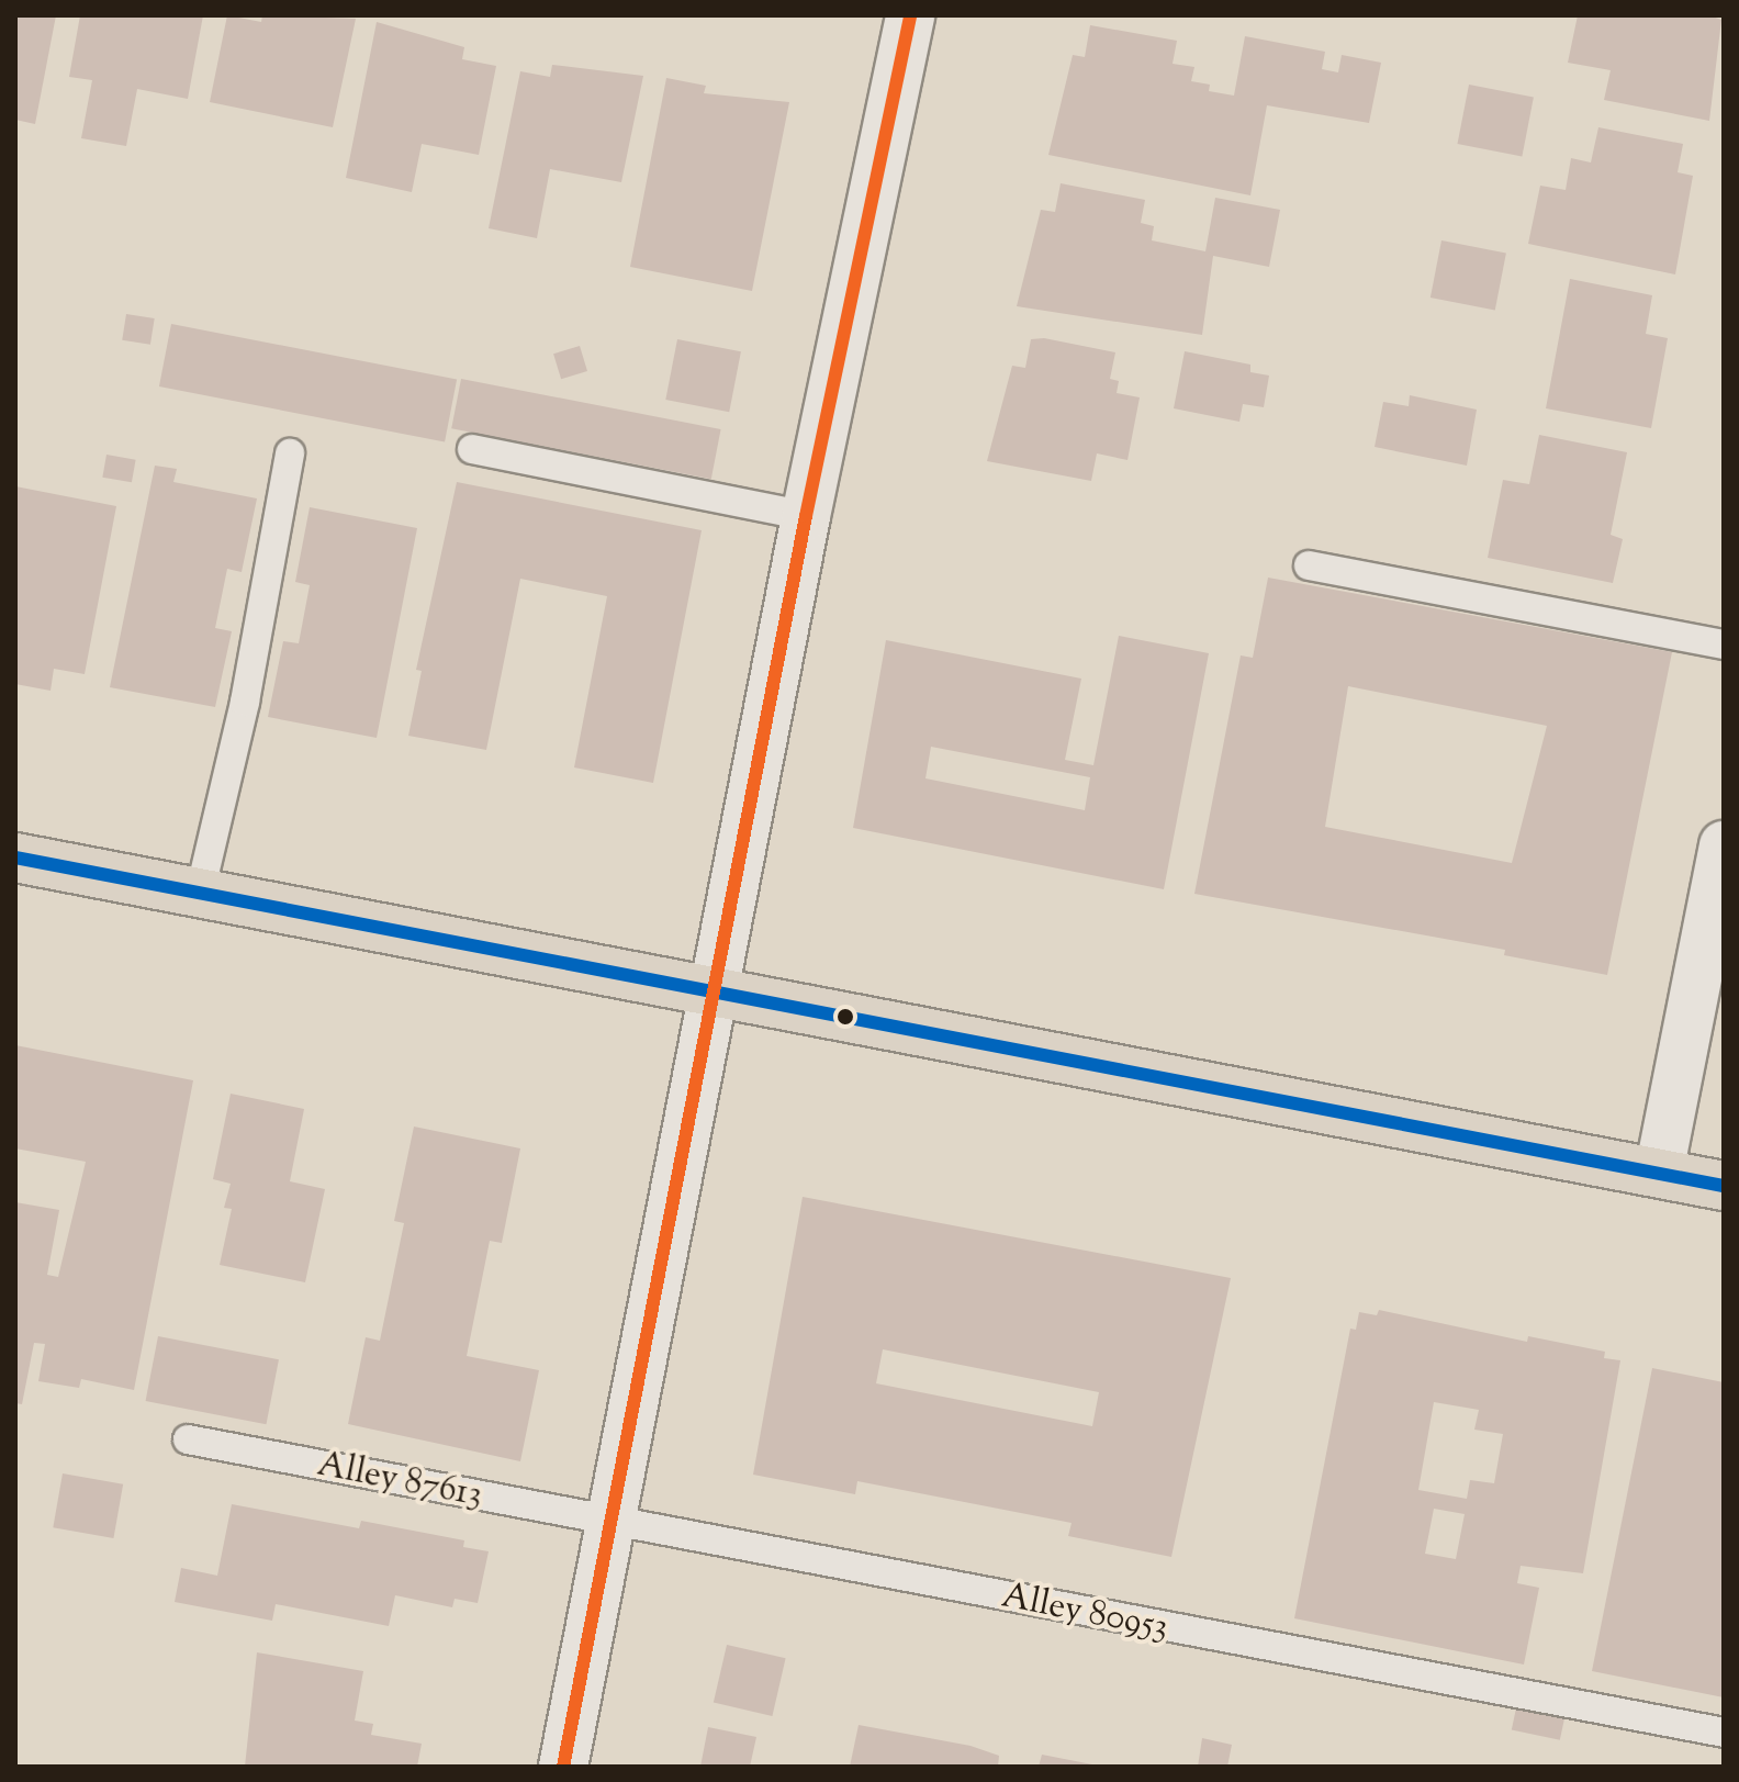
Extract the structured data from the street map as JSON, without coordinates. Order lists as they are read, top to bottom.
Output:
{
  "streets": {
    "lane": ["Alley 87613", "Alley 80953"]
  },
  "crossings": [
    ["Alley 87613", "Alley 80953"]
  ]
}
